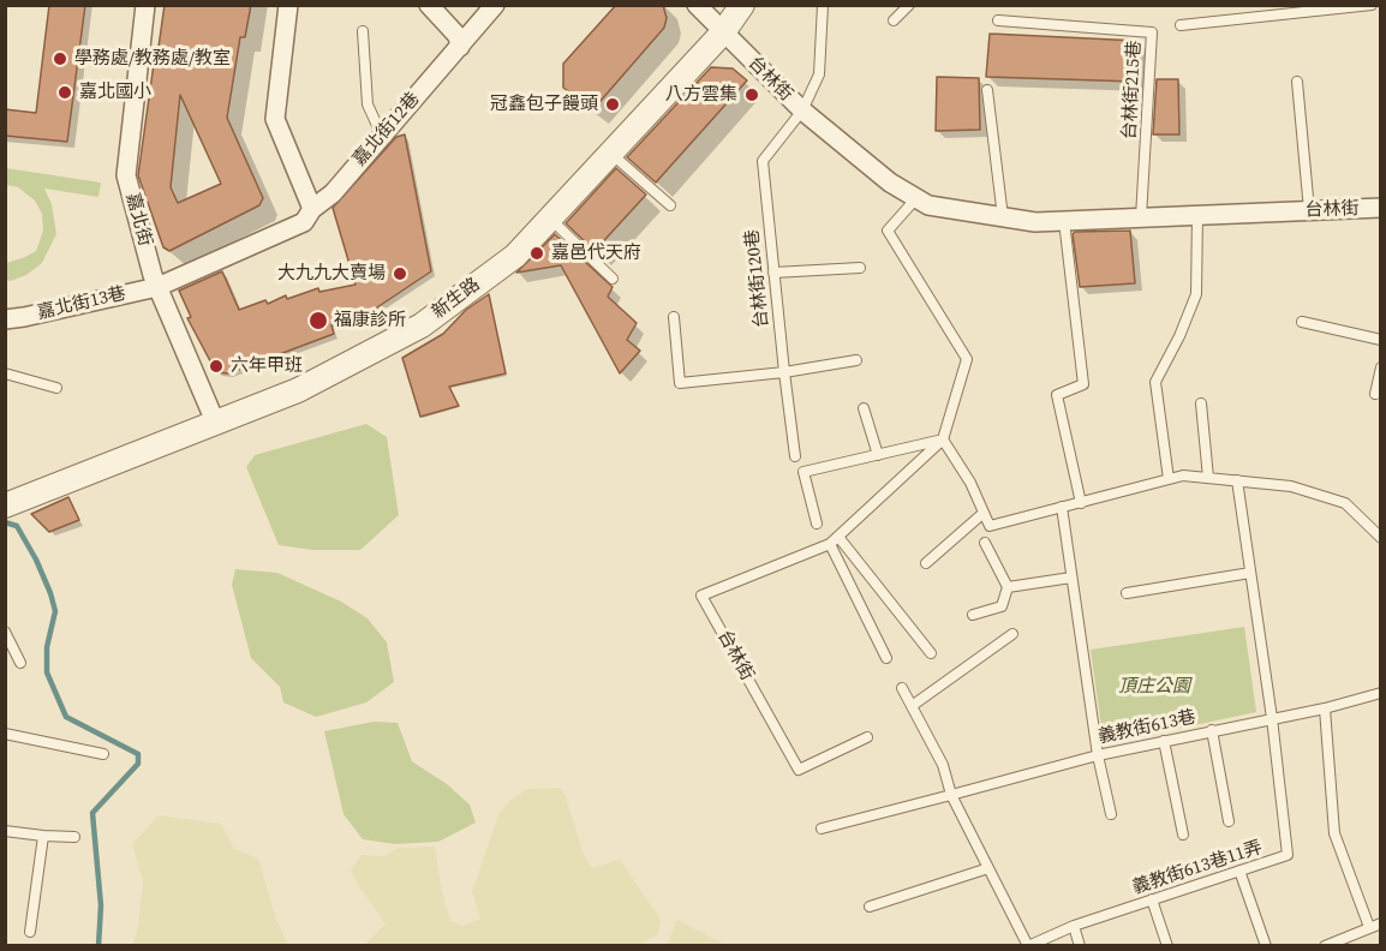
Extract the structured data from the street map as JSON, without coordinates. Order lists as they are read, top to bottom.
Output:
{
  "streets": {
    "street": [
      "台林街",
      "嘉北街12巷",
      "嘉北街",
      "新生路",
      "嘉北街13巷"
    ],
    "lane": [
      "台林街215巷",
      "台林街120巷",
      "義教街613巷",
      "義教街613巷11弄"
    ]
  },
  "crossings": [
    ["台林街", "台林街215巷"],
    ["台林街", "台林街120巷"],
    ["台林街", "新生路"],
    ["嘉北街12巷", "嘉北街"],
    ["嘉北街12巷", "嘉北街13巷"],
    ["嘉北街", "新生路"],
    ["嘉北街", "嘉北街13巷"],
    ["義教街613巷", "義教街613巷11弄"]
  ],
  "parks": ["頂庄公園"],
  "places": [
    "學務處/教務處/教室",
    "嘉北國小",
    "八方雲集",
    "冠鑫包子饅頭",
    "嘉邑代天府",
    "大九九大賣場",
    "福康診所",
    "六年甲班"
  ]
}
